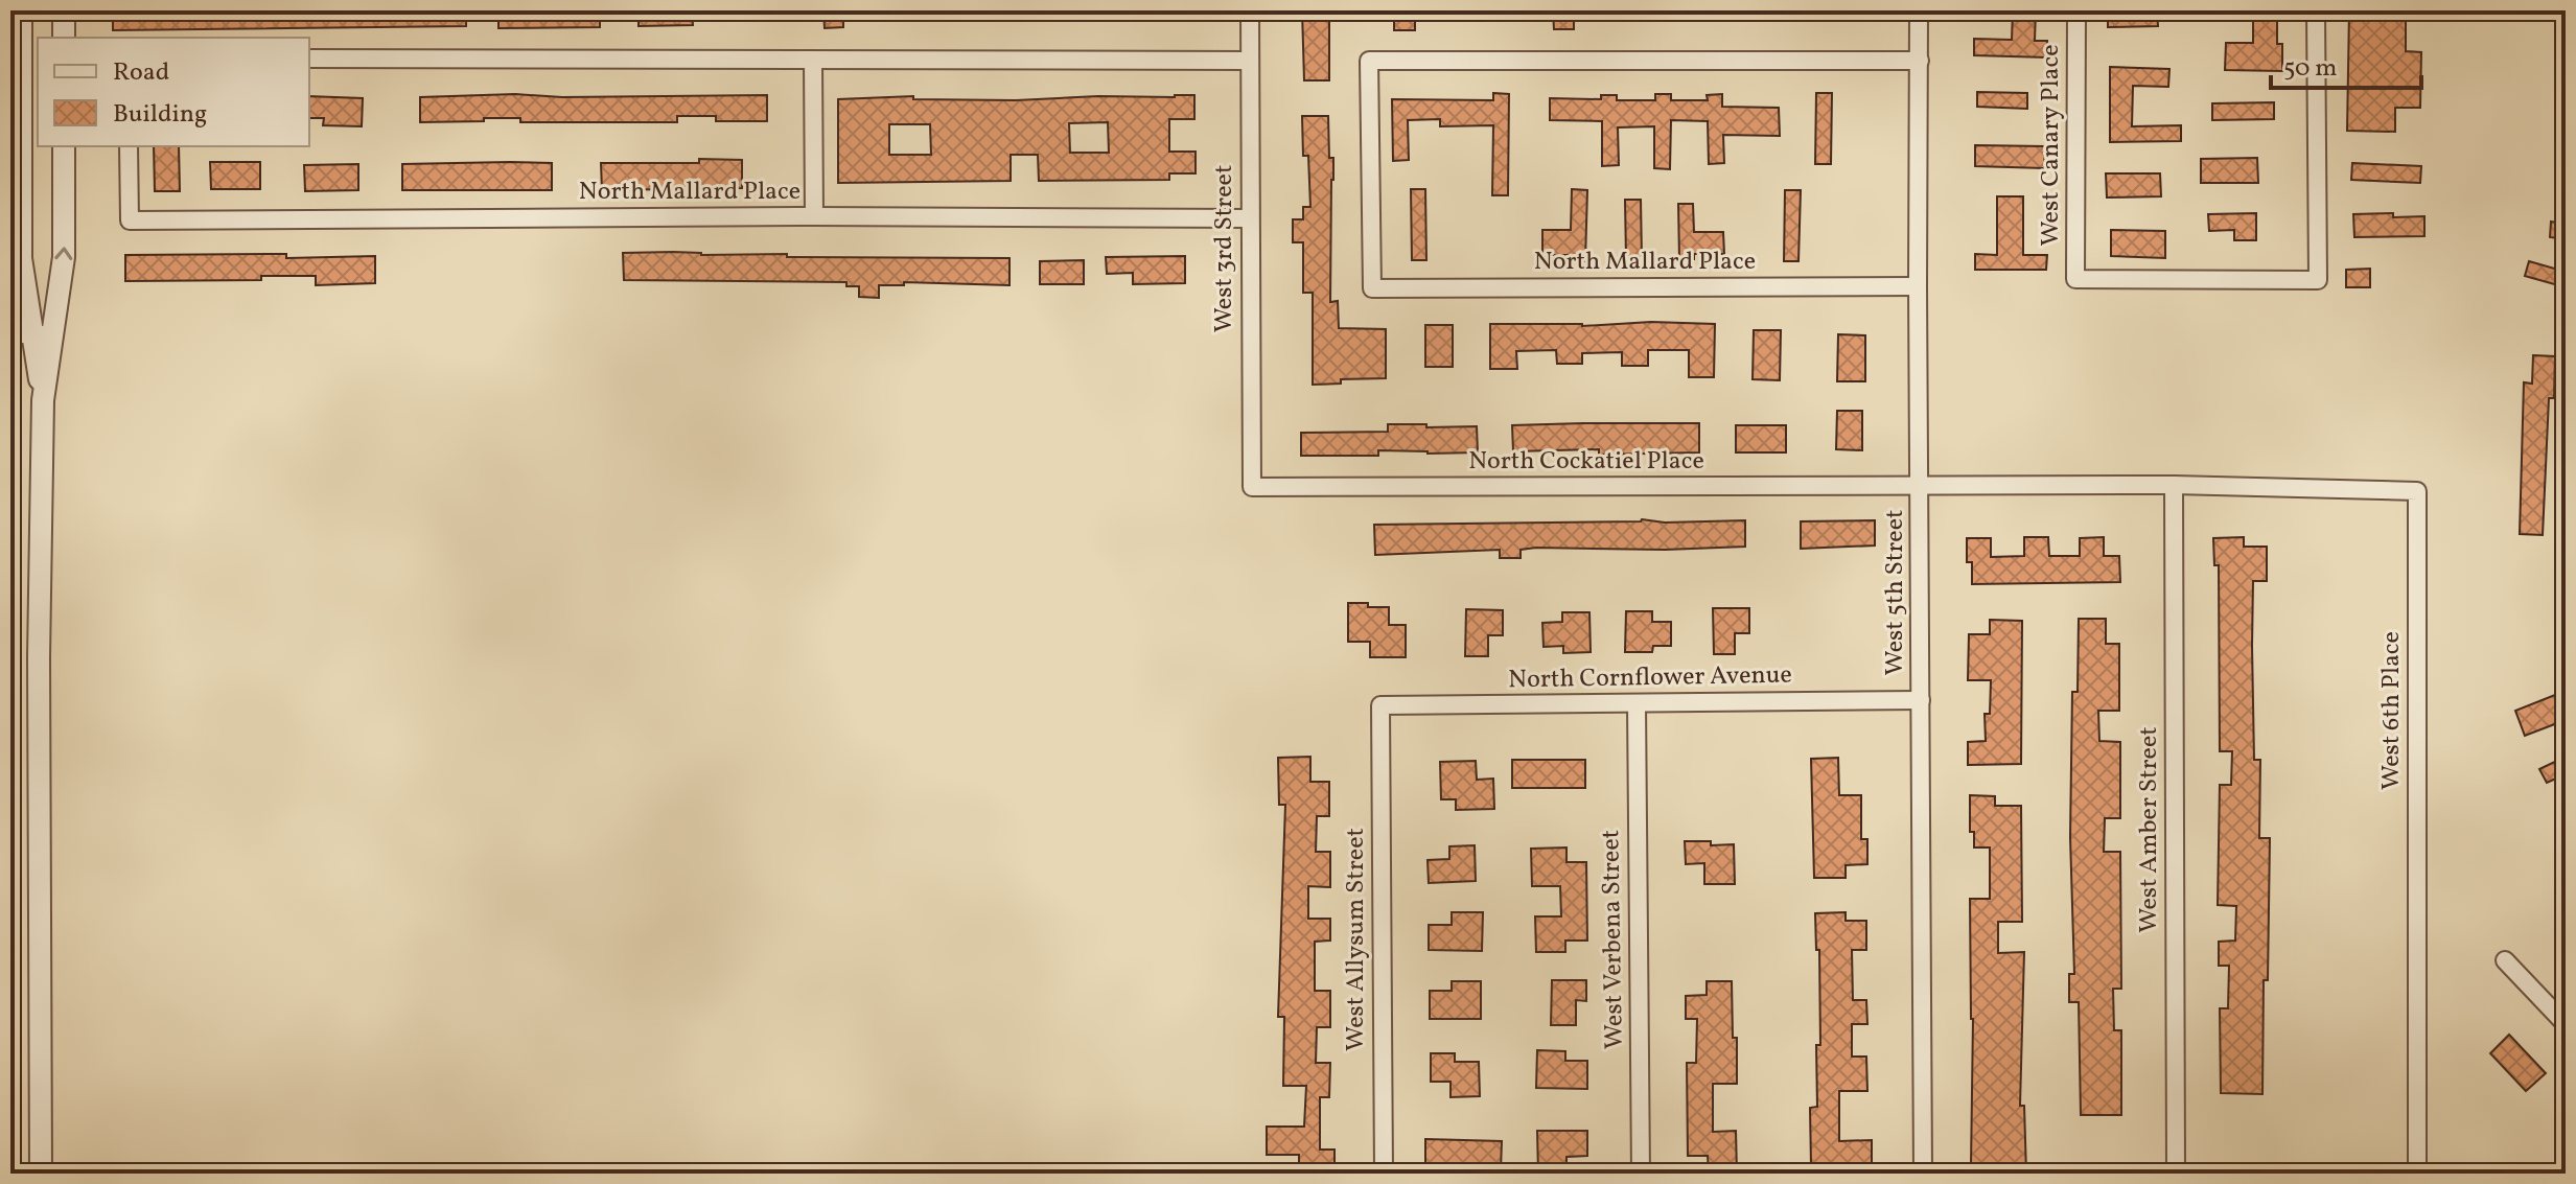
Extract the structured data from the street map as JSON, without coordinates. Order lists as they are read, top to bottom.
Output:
{
  "streets": {
    "street": [
      "West Canary Place",
      "North Mallard Place",
      "West 3rd Street",
      "North Cockatiel Place",
      "West 5th Street",
      "North Cornflower Avenue",
      "West 6th Place",
      "West Amber Street",
      "West Allysum Street",
      "West Verbena Street"
    ]
  },
  "crossings": [
    ["North Mallard Place", "West 3rd Street"],
    ["North Mallard Place", "West 5th Street"],
    ["West 3rd Street", "North Cockatiel Place"],
    ["North Cockatiel Place", "West 5th Street"],
    ["North Cockatiel Place", "West 6th Place"],
    ["North Cockatiel Place", "West Amber Street"],
    ["West 5th Street", "North Cornflower Avenue"],
    ["North Cornflower Avenue", "West Allysum Street"],
    ["North Cornflower Avenue", "West Verbena Street"],
    ["West 6th Place", "West Amber Street"]
  ],
  "legend": ["Road", "Building"],
  "scale_bar": "50 m"
}
